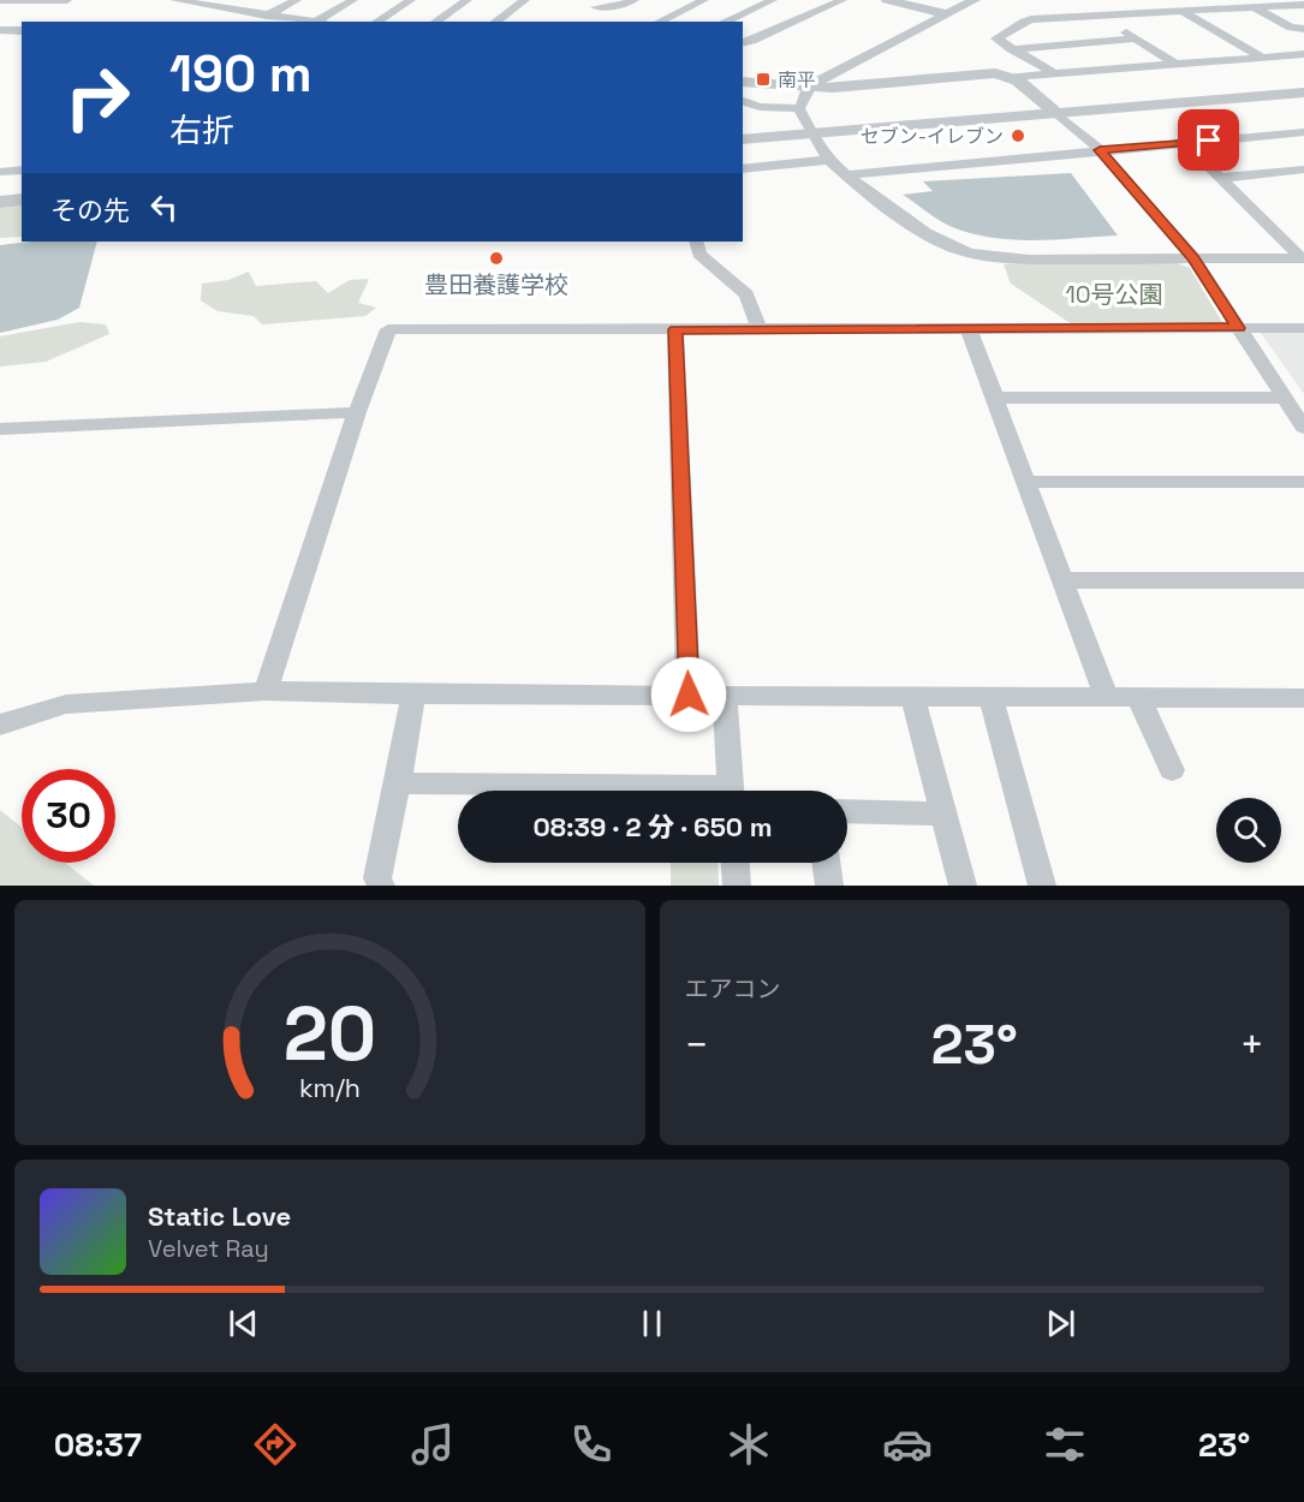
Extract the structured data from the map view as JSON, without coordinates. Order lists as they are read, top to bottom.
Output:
{
  "parks": ["10号公園"],
  "places": {
    "transit": ["南平"],
    "other": ["セブン-イレブン", "豊田養護学校"]
  },
  "page": {
    "turn": ["190 m", "右折"],
    "then": "その先",
    "limit": "30",
    "trip": "08:39 · 2 分 · 650 m",
    "tile": "エアコン",
    "heat": ["−", "23°", "+"],
    "song": ["Static Love", "Velvet Ray"],
    "tabs": ["08:37", "23°"],
    "gauge": ["20", "km/h"]
  }
}
